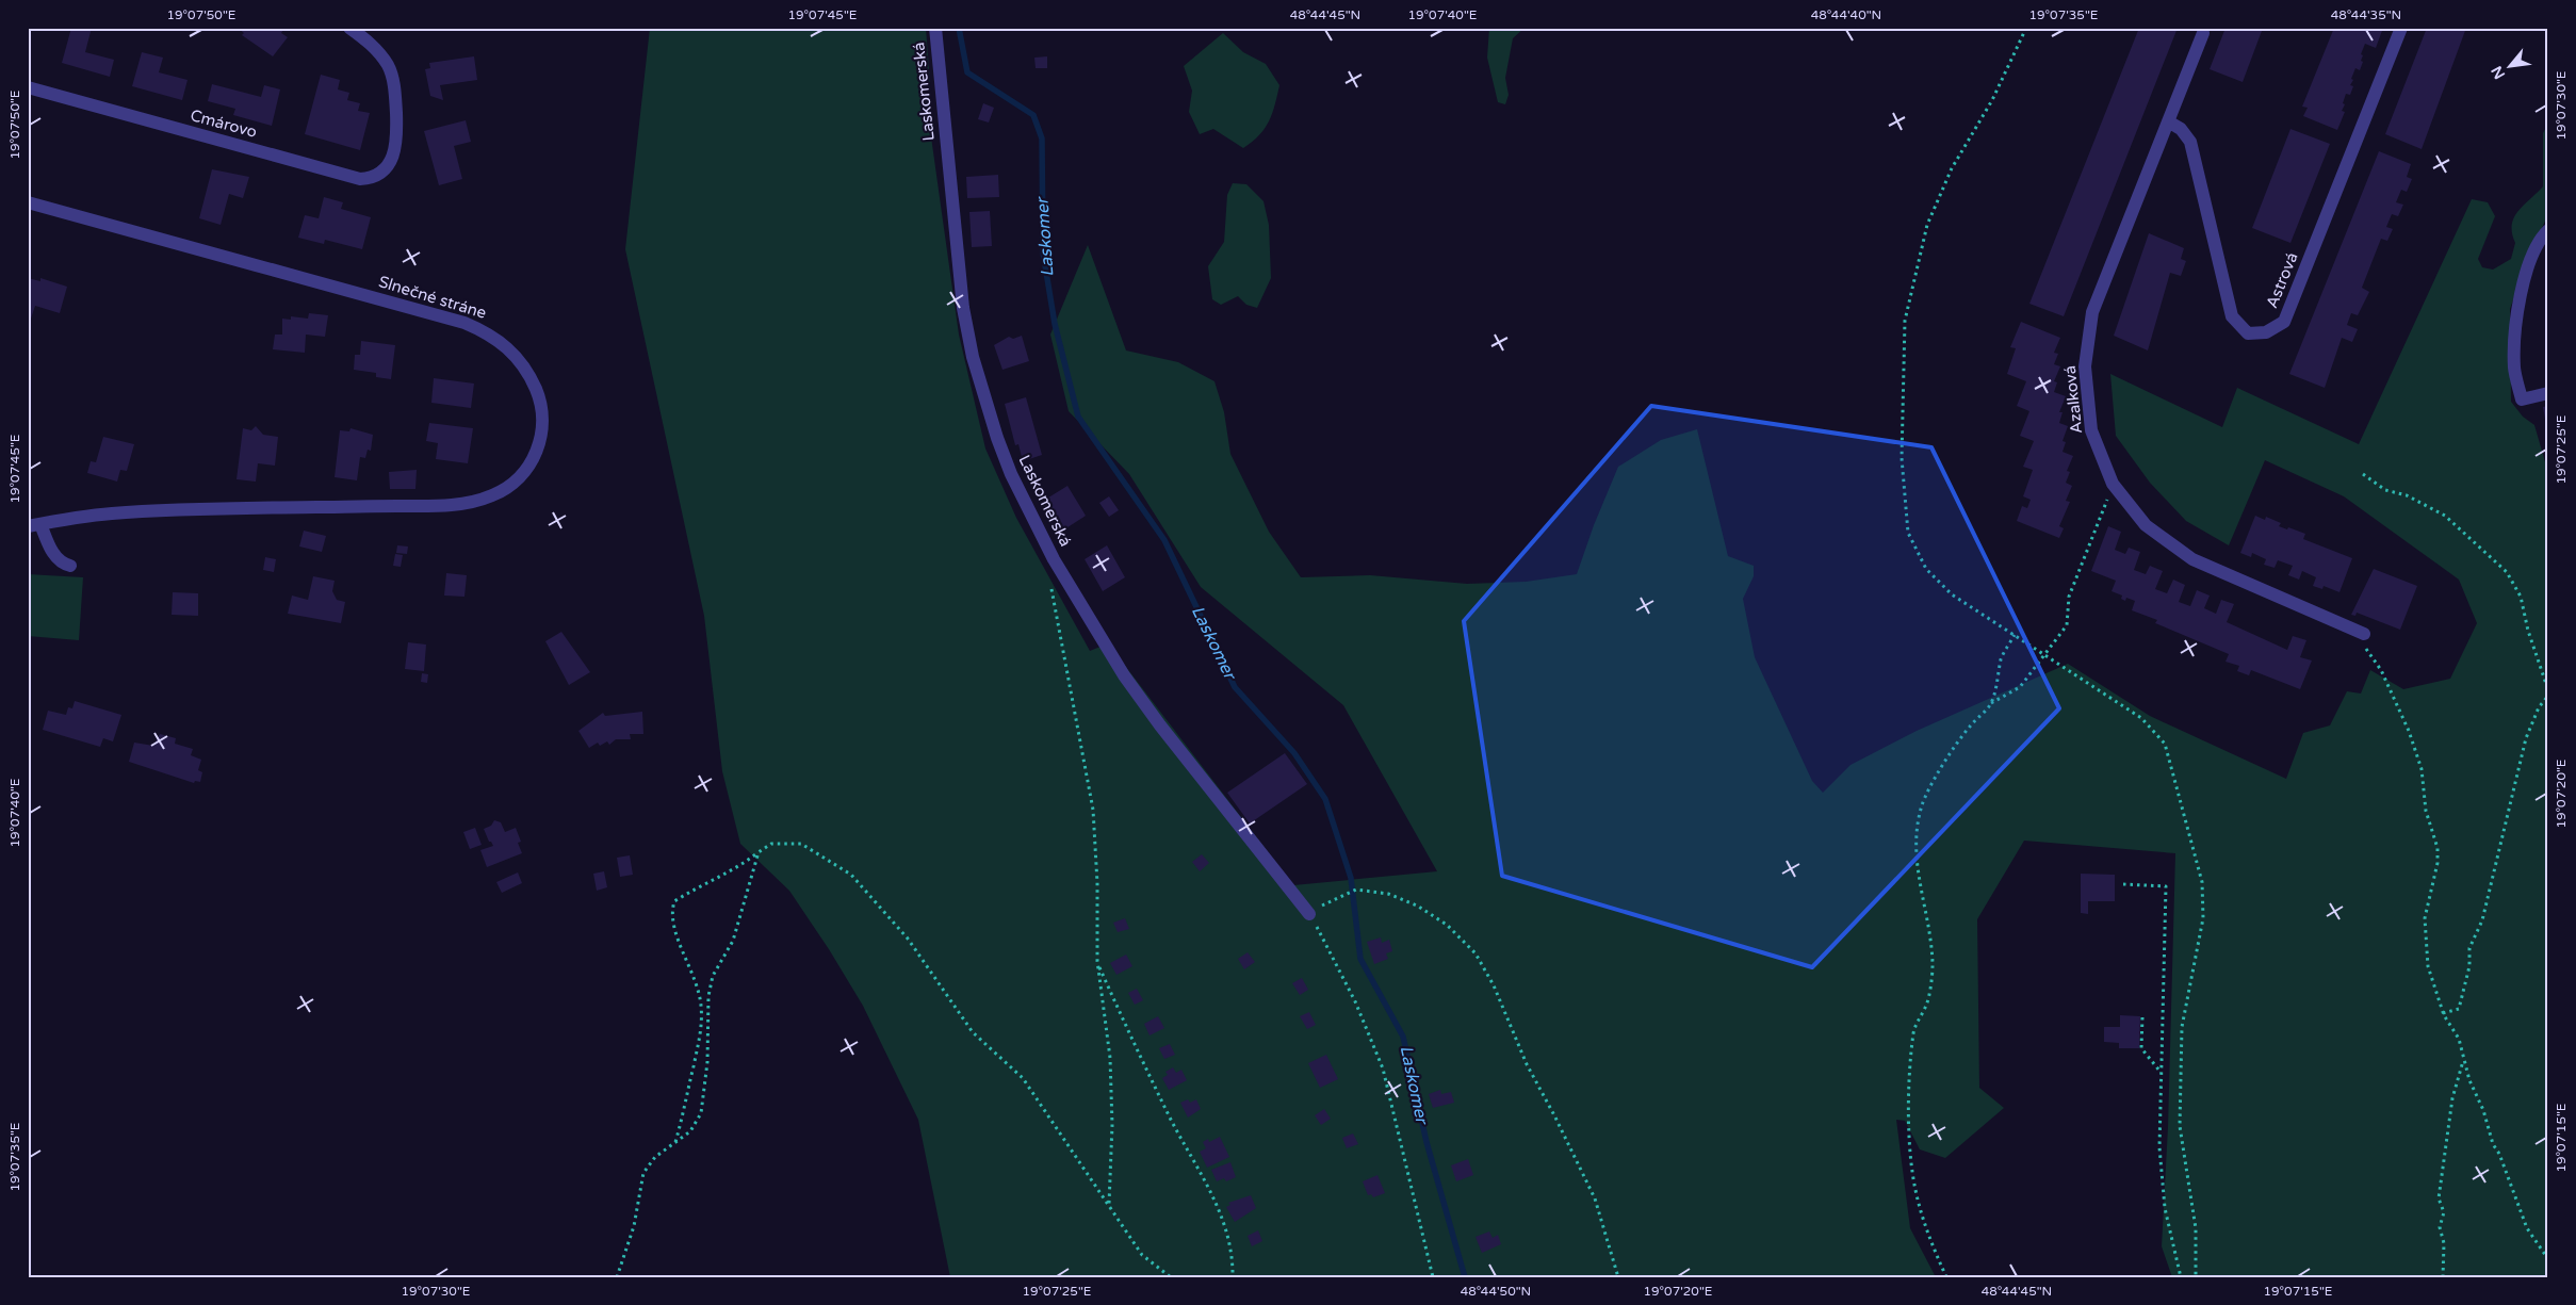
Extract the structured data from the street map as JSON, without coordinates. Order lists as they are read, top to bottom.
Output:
{
  "streets": {
    "street": [
      "Laskomerská",
      "Cmárovo",
      "Astrová",
      "Slnečné stráne",
      "Azalková"
    ]
  },
  "crossings": [
    ["Astrová", "Azalková"]
  ],
  "water": ["Laskomer"],
  "north": "bottom left",
  "coordinates": [
    "19°07'50\"E",
    "19°07'45\"E",
    "48°44'45\"N",
    "19°07'40\"E",
    "48°44'40\"N",
    "19°07'35\"E",
    "48°44'35\"N",
    "19°07'30\"E",
    "19°07'25\"E",
    "19°07'20\"E",
    "19°07'15\"E",
    "48°44'50\"N"
  ]
}
